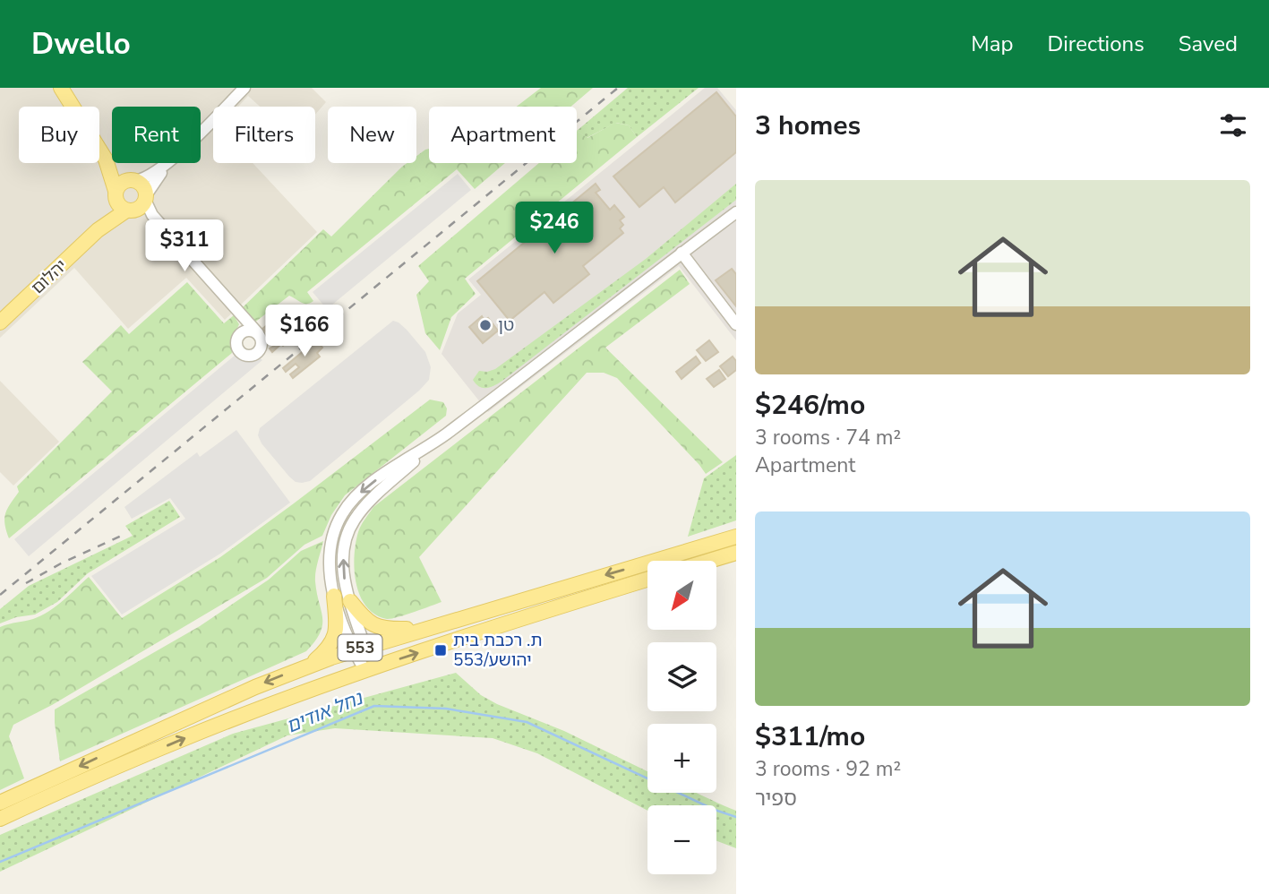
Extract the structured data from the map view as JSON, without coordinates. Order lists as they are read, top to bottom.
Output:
{
  "streets": {
    "main road": ["יהלום", "553"]
  },
  "water": ["נחל אודים"],
  "places": {
    "other": ["טן"],
    "transit": ["ת. רכבת בית יהושע/553"]
  },
  "north": "bottom left",
  "page": {
    "header": "Dwello",
    "nav": ["Map", "Directions", "Saved"],
    "heading": "3 homes",
    "chip": [
      "Buy",
      "Rent",
      "Filters",
      "New",
      "Apartment"
    ],
    "list": [
      {
        "name": "$246/mo",
        "note": "3 rooms · 74 m² · Apartment"
      },
      {
        "name": "$311/mo",
        "note": "3 rooms · 92 m² · ספיר"
      }
    ],
    "price": ["$246", "$311", "$166"],
    "map_buttons": ["+", "−"]
  }
}
